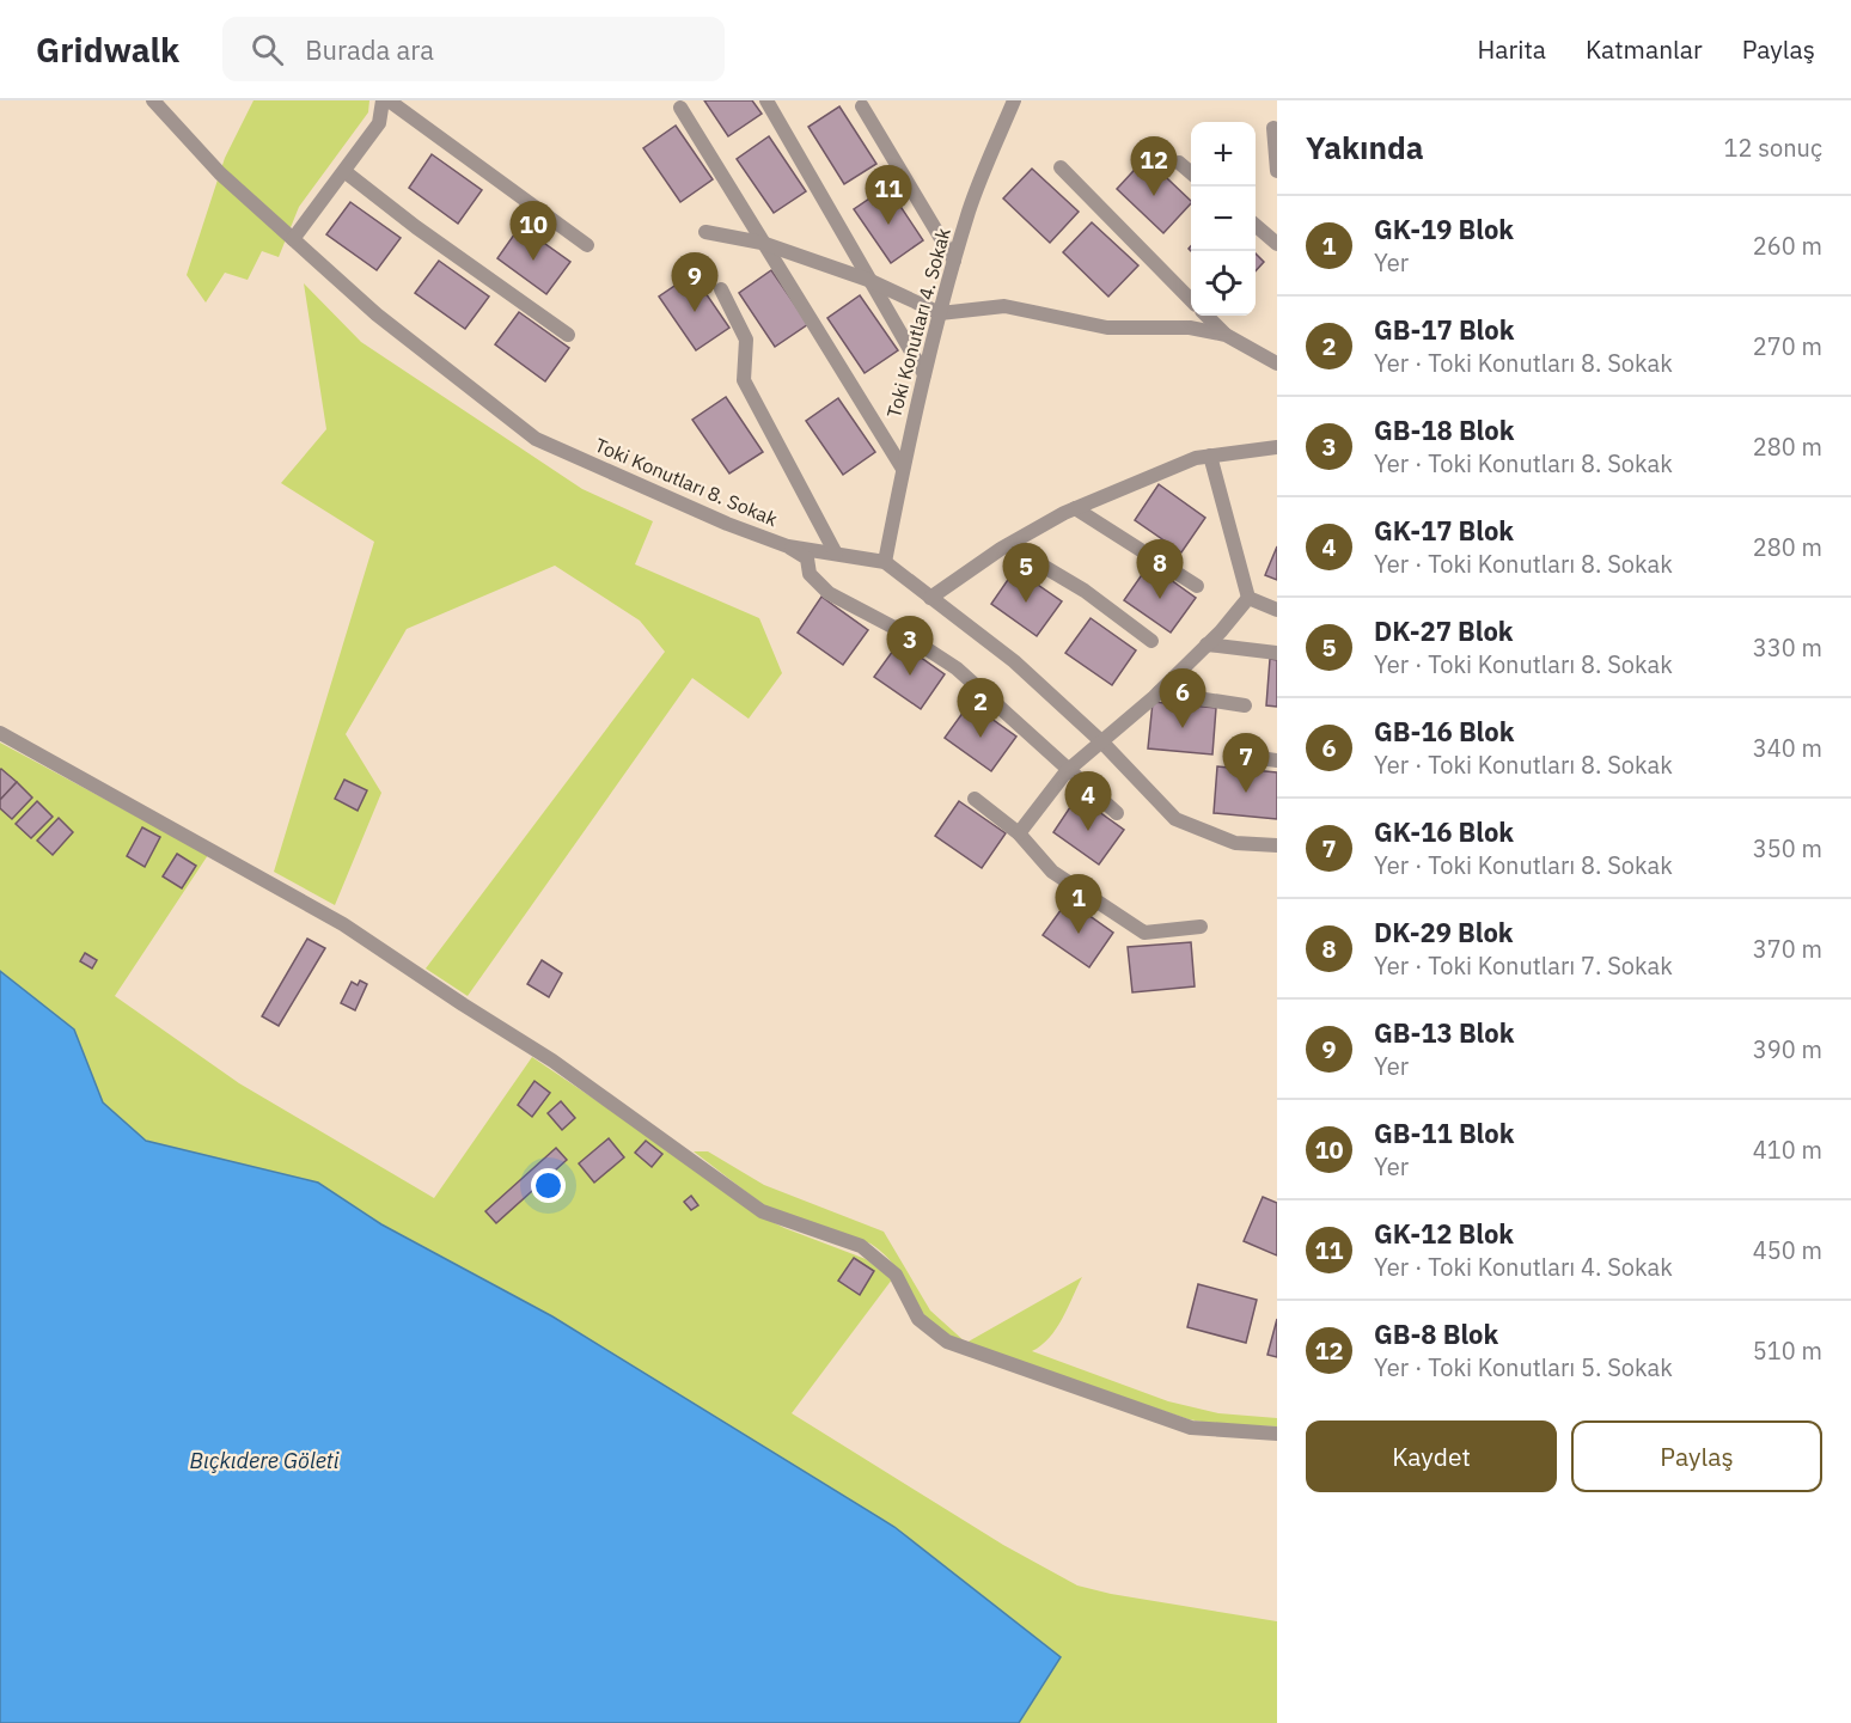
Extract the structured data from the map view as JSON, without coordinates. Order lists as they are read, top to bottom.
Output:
{
  "streets": {
    "street": ["Toki Konutları 4. Sokak", "Toki Konutları 8. Sokak"]
  },
  "crossings": [
    ["Toki Konutları 4. Sokak", "Toki Konutları 8. Sokak"]
  ],
  "water": ["Bıçkıdere Göleti"],
  "page": {
    "header": "Gridwalk",
    "search": "Burada ara",
    "nav": ["Harita", "Katmanlar", "Paylaş"],
    "heading": ["Yakında", "12 sonuç"],
    "map_buttons": ["+", "−"],
    "pins": [
      "12",
      "11",
      "10",
      "9",
      "8",
      "5",
      "3",
      "6",
      "2",
      "7",
      "4",
      "1"
    ],
    "list": [
      {
        "mark": "1",
        "name": "GK-19 Blok",
        "note": "Yer",
        "value": "260 m"
      },
      {
        "mark": "2",
        "name": "GB-17 Blok",
        "note": "Yer · Toki Konutları 8. Sokak",
        "value": "270 m"
      },
      {
        "mark": "3",
        "name": "GB-18 Blok",
        "note": "Yer · Toki Konutları 8. Sokak",
        "value": "280 m"
      },
      {
        "mark": "4",
        "name": "GK-17 Blok",
        "note": "Yer · Toki Konutları 8. Sokak",
        "value": "280 m"
      },
      {
        "mark": "5",
        "name": "DK-27 Blok",
        "note": "Yer · Toki Konutları 8. Sokak",
        "value": "330 m"
      },
      {
        "mark": "6",
        "name": "GB-16 Blok",
        "note": "Yer · Toki Konutları 8. Sokak",
        "value": "340 m"
      },
      {
        "mark": "7",
        "name": "GK-16 Blok",
        "note": "Yer · Toki Konutları 8. Sokak",
        "value": "350 m"
      },
      {
        "mark": "8",
        "name": "DK-29 Blok",
        "note": "Yer · Toki Konutları 7. Sokak",
        "value": "370 m"
      },
      {
        "mark": "9",
        "name": "GB-13 Blok",
        "note": "Yer",
        "value": "390 m"
      },
      {
        "mark": "10",
        "name": "GB-11 Blok",
        "note": "Yer",
        "value": "410 m"
      },
      {
        "mark": "11",
        "name": "GK-12 Blok",
        "note": "Yer · Toki Konutları 4. Sokak",
        "value": "450 m"
      },
      {
        "mark": "12",
        "name": "GB-8 Blok",
        "note": "Yer · Toki Konutları 5. Sokak",
        "value": "510 m"
      }
    ],
    "buttons": ["Kaydet", "Paylaş"]
  }
}
